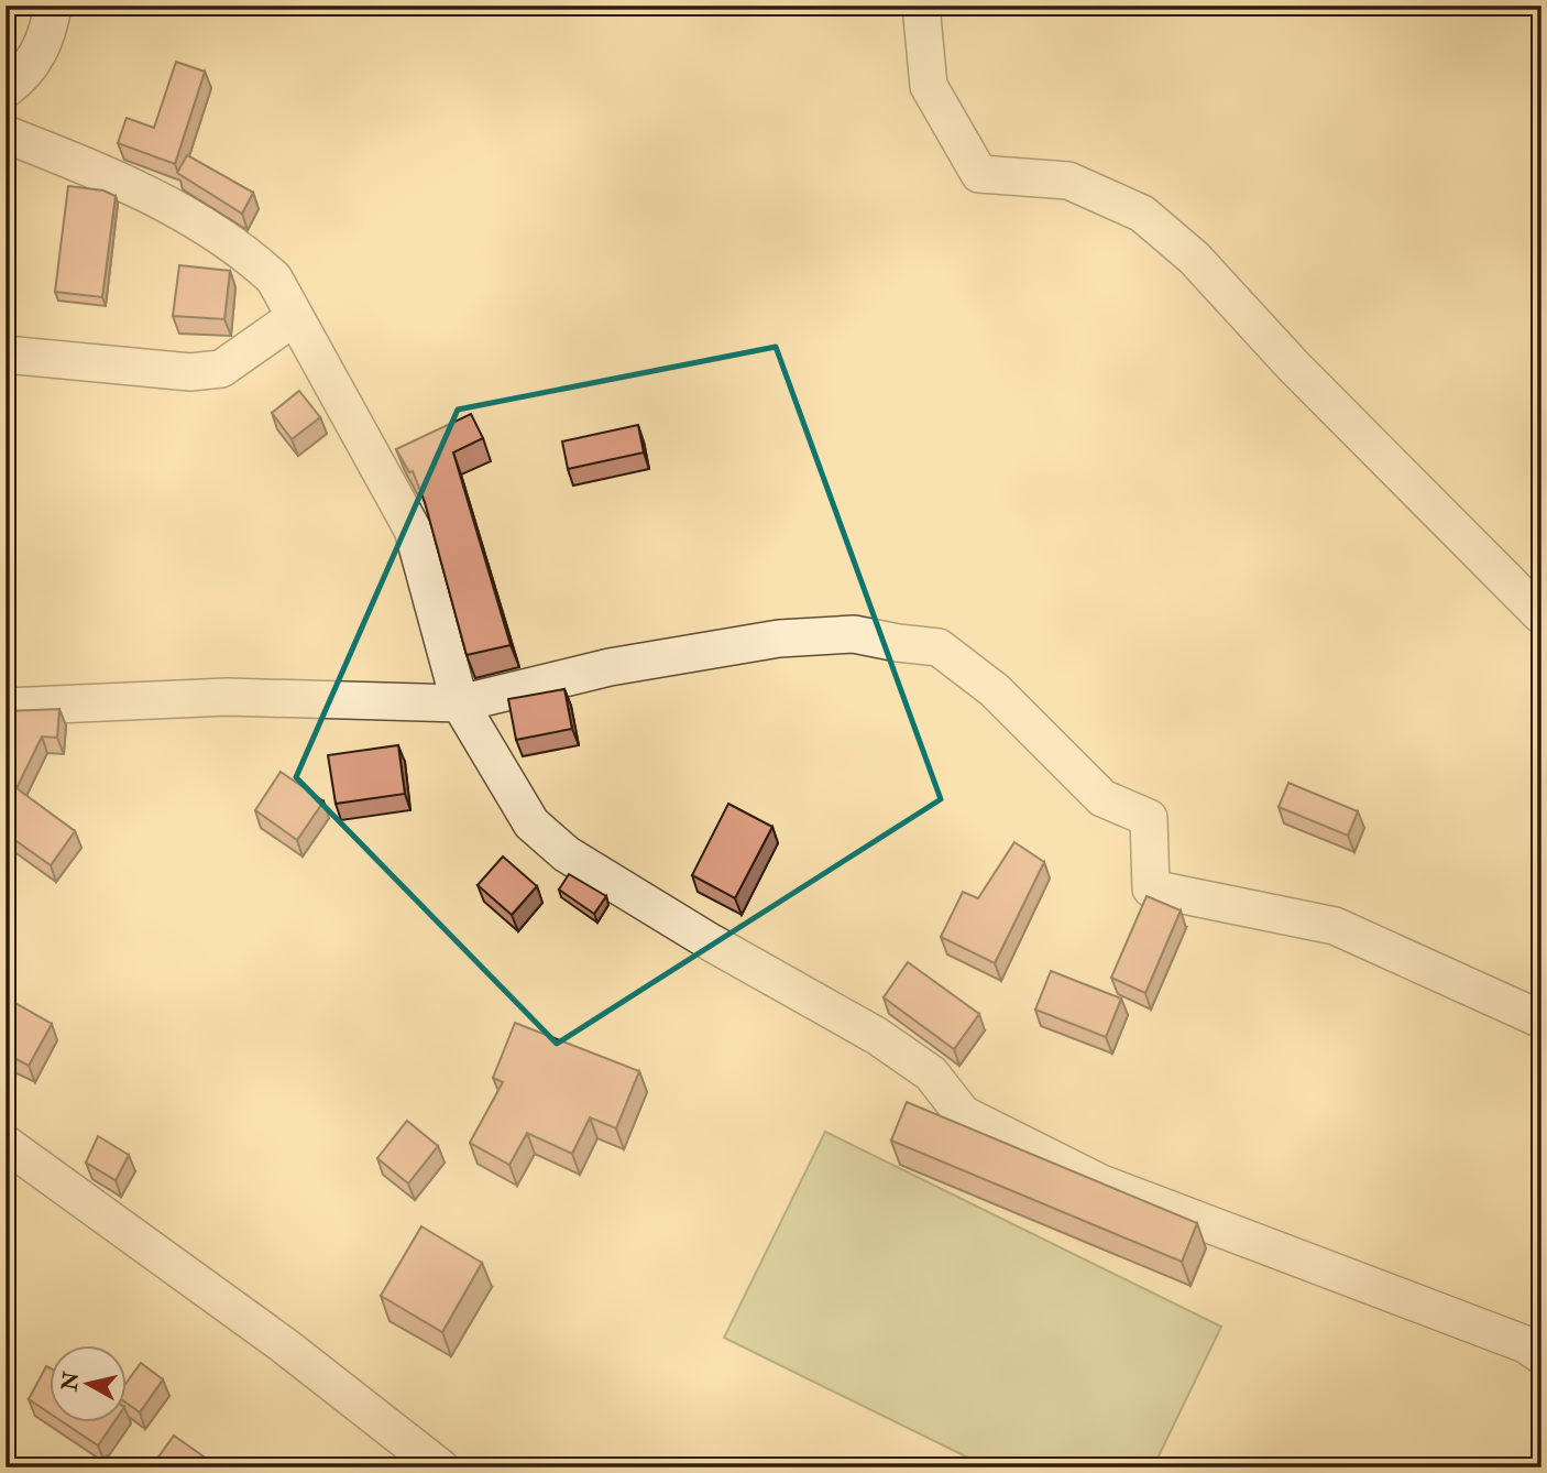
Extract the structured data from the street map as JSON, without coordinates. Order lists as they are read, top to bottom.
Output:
{
  "north": "left"
}
